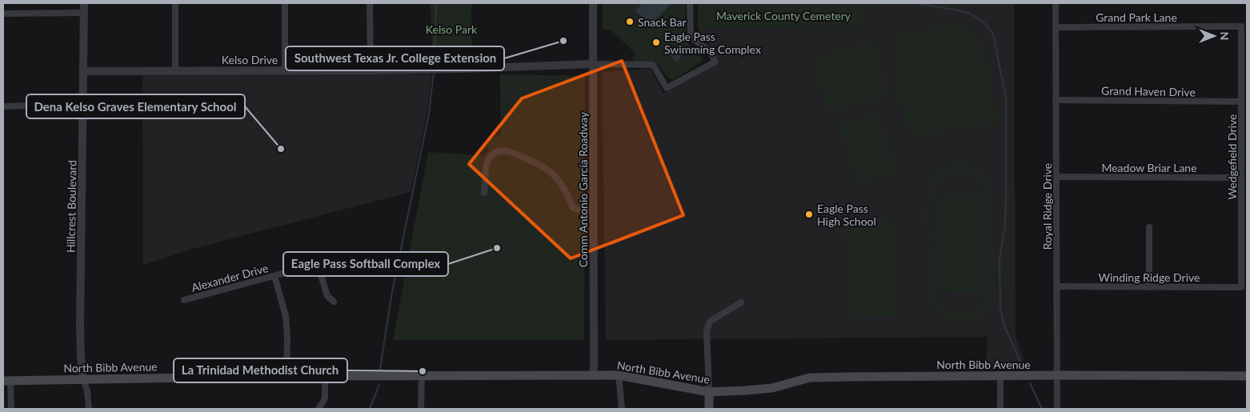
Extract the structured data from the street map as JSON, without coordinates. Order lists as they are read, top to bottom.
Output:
{
  "streets": {
    "main road": ["North Bibb Avenue"],
    "street": [
      "Grand Park Lane",
      "Kelso Drive",
      "Grand Haven Drive",
      "Wedgefield Drive",
      "Meadow Briar Lane",
      "Comm Antonio García Roadway",
      "Hillcrest Boulevard",
      "Royal Ridge Drive",
      "Winding Ridge Drive",
      "Alexander Drive"
    ]
  },
  "crossings": [
    ["Grand Park Lane", "Wedgefield Drive"],
    ["Grand Park Lane", "Royal Ridge Drive"],
    ["Kelso Drive", "Comm Antonio García Roadway"],
    ["Kelso Drive", "Hillcrest Boulevard"],
    ["Grand Haven Drive", "Wedgefield Drive"],
    ["Grand Haven Drive", "Royal Ridge Drive"],
    ["Wedgefield Drive", "Meadow Briar Lane"],
    ["Wedgefield Drive", "Winding Ridge Drive"],
    ["Meadow Briar Lane", "Royal Ridge Drive"],
    ["Comm Antonio García Roadway", "North Bibb Avenue"],
    ["Hillcrest Boulevard", "North Bibb Avenue"],
    ["Royal Ridge Drive", "Winding Ridge Drive"],
    ["Royal Ridge Drive", "North Bibb Avenue"]
  ],
  "parks": ["Maverick County Cemetery", "Kelso Park"],
  "places": [
    "Snack Bar",
    "Southwest Texas Jr. College Extension",
    "Eagle Pass Swimming Complex",
    "Dena Kelso Graves Elementary School",
    "Eagle Pass High School",
    "Eagle Pass Softball Complex",
    "La Trinidad Methodist Church"
  ],
  "north": "right"
}
